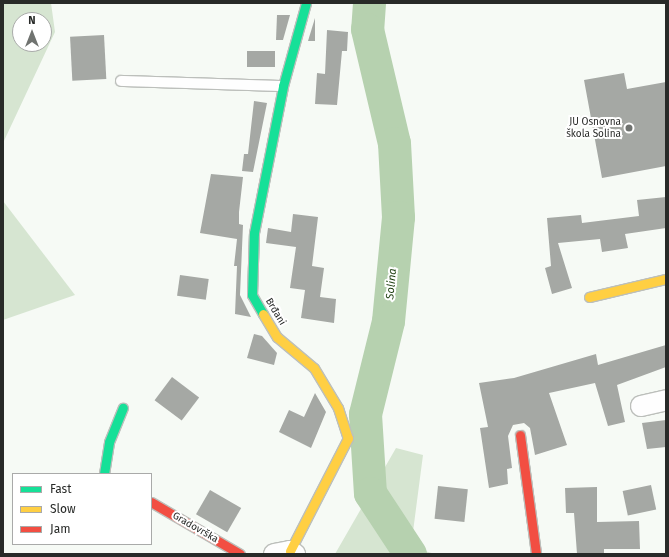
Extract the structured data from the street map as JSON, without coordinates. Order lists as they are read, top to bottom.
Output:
{
  "streets": {
    "street": ["Brđani", "Gradovrška"]
  },
  "water": ["Solina"],
  "places": ["JU Osnovna škola Solina"],
  "legend": ["Fast", "Slow", "Jam"],
  "north": "top"
}
